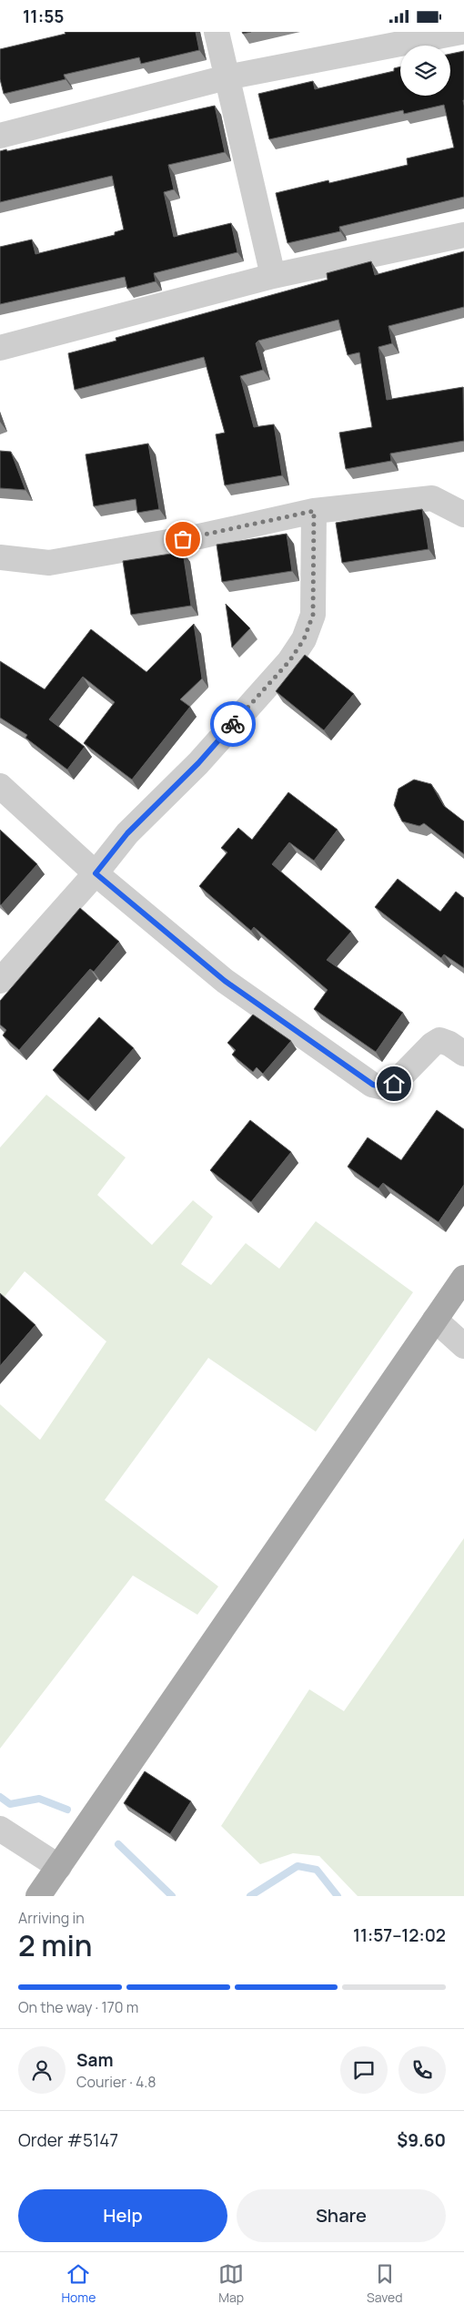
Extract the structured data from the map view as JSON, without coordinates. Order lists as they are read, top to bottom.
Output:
{
  "page": {
    "status": "11:55",
    "heading": ["2 min", "Arriving in", "11:57–12:02"],
    "panel": [
      "Sam",
      "Courier · 4.8",
      "Order #5147",
      "$9.60"
    ],
    "bar": "On the way · 170 m",
    "buttons": ["Help", "Share"],
    "tabs": ["Home", "Map", "Saved"]
  }
}
